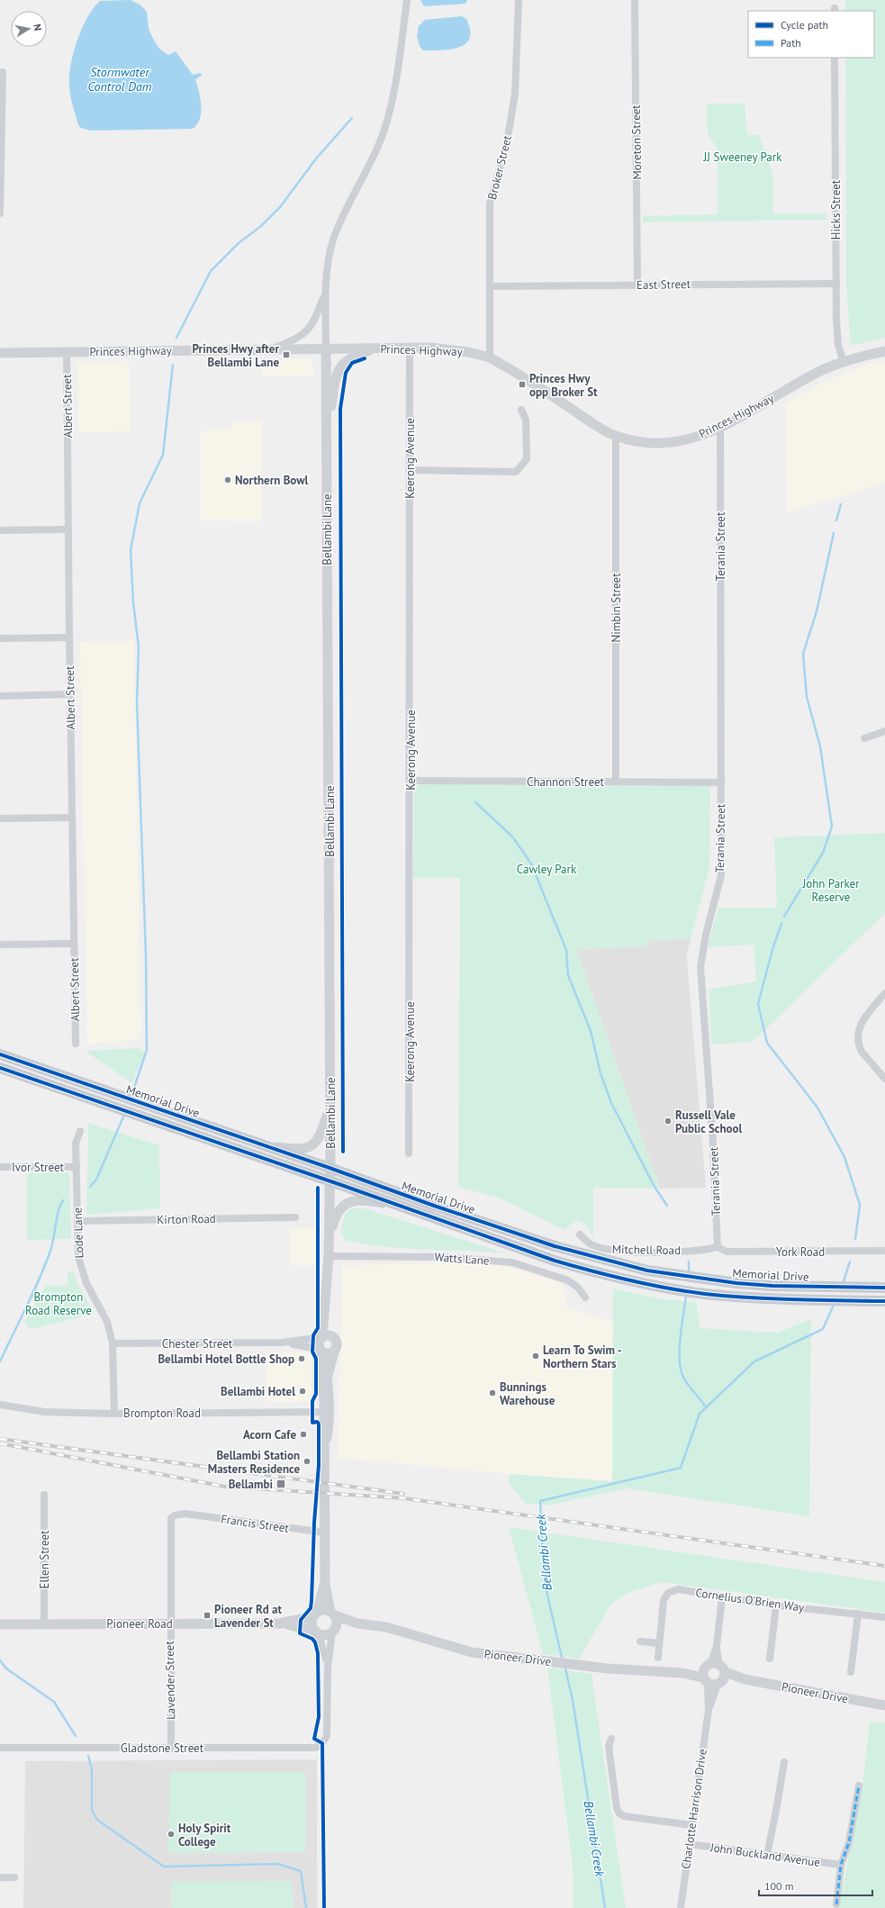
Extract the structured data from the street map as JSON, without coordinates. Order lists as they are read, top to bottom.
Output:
{
  "streets": {
    "main road": [
      "Princes Highway",
      "Bellambi Lane",
      "Memorial Drive",
      "Pioneer Road",
      "Pioneer Drive"
    ],
    "street": [
      "Moreton Street",
      "Broker Street",
      "Hicks Street",
      "East Street",
      "Albert Street",
      "Keerong Avenue",
      "Terania Street",
      "Nimbin Street",
      "Channon Street",
      "Ivor Street",
      "Kirton Road",
      "Lode Lane",
      "Mitchell Road",
      "York Road",
      "Watts Lane",
      "Chester Street",
      "Brompton Road",
      "Francis Street",
      "Ellen Street",
      "Cornelius O'Brien Way",
      "Lavender Street",
      "Gladstone Street",
      "Charlotte Harrison Drive",
      "John Buckland Avenue"
    ]
  },
  "crossings": [
    ["Moreton Street", "East Street"],
    ["Broker Street", "East Street"],
    ["Broker Street", "Princes Highway"],
    ["Hicks Street", "East Street"],
    ["Hicks Street", "Princes Highway"],
    ["Princes Highway", "Albert Street"],
    ["Princes Highway", "Keerong Avenue"],
    ["Princes Highway", "Bellambi Lane"],
    ["Princes Highway", "Terania Street"],
    ["Princes Highway", "Nimbin Street"],
    ["Keerong Avenue", "Channon Street"],
    ["Bellambi Lane", "Memorial Drive"],
    ["Bellambi Lane", "Watts Lane"],
    ["Terania Street", "Channon Street"],
    ["Terania Street", "Mitchell Road"],
    ["Terania Street", "York Road"],
    ["Nimbin Street", "Channon Street"],
    ["Ivor Street", "Lode Lane"],
    ["Kirton Road", "Lode Lane"],
    ["Lode Lane", "Chester Street"],
    ["Lode Lane", "Brompton Road"],
    ["Mitchell Road", "York Road"],
    ["Francis Street", "Lavender Street"],
    ["Ellen Street", "Pioneer Road"],
    ["Cornelius O'Brien Way", "Charlotte Harrison Drive"],
    ["Pioneer Road", "Pioneer Drive"],
    ["Pioneer Road", "Lavender Street"],
    ["Pioneer Drive", "Charlotte Harrison Drive"],
    ["Lavender Street", "Gladstone Street"],
    ["Charlotte Harrison Drive", "John Buckland Avenue"]
  ],
  "water": ["Stormwater Control Dam", "Bellambi Creek"],
  "parks": [
    "JJ Sweeney Park",
    "Cawley Park",
    "John Parker Reserve",
    "Brompton Road Reserve"
  ],
  "places": {
    "transit": [
      "Princes Hwy after Bellambi Lane",
      "Princes Hwy opp Broker St",
      "Bellambi",
      "Pioneer Rd at Lavender St"
    ],
    "other": [
      "Northern Bowl",
      "Russell Vale Public School",
      "Learn To Swim - Northern Stars",
      "Bellambi Hotel Bottle Shop",
      "Bellambi Hotel",
      "Bunnings Warehouse",
      "Acorn Cafe",
      "Bellambi Station Masters Residence",
      "Holy Spirit College"
    ]
  },
  "legend": ["Cycle path", "Path"],
  "scale_bar": "100 m",
  "north": "right"
}
